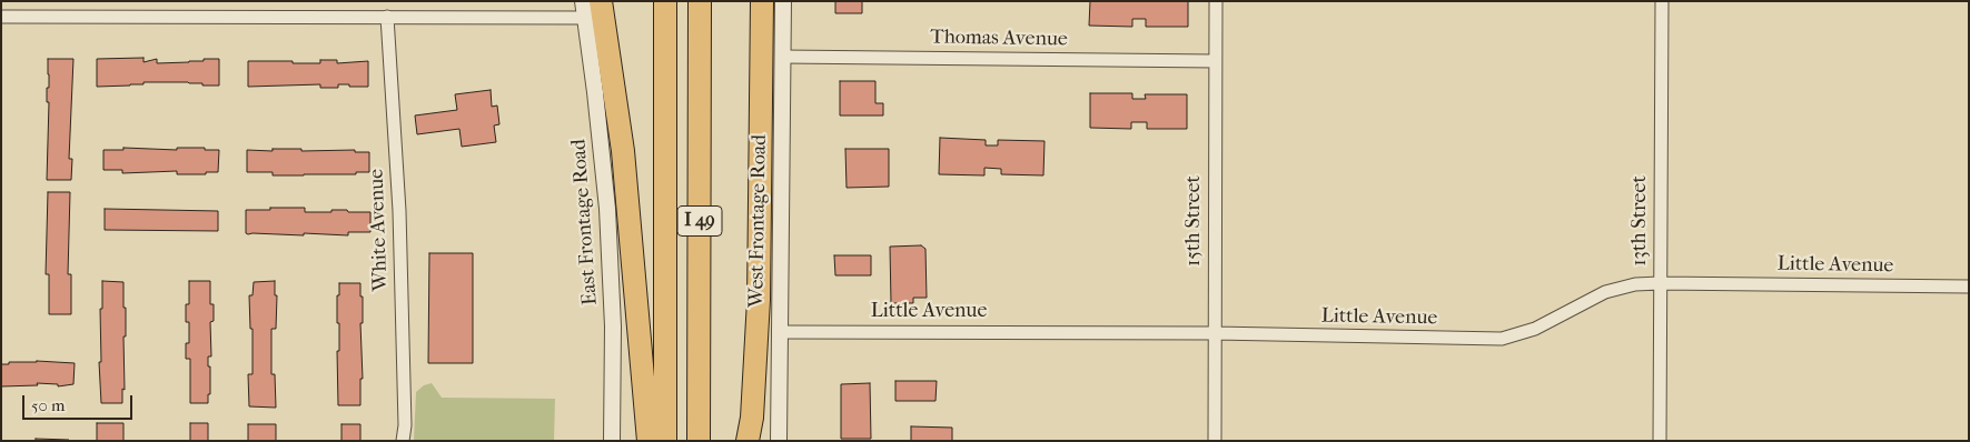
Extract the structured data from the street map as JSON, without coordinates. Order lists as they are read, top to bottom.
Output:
{
  "streets": {
    "highway": ["I 49"],
    "street": [
      "Thomas Avenue",
      "West Frontage Road",
      "15th Street",
      "13th Street",
      "East Frontage Road",
      "White Avenue",
      "Little Avenue"
    ]
  },
  "crossings": [
    ["Thomas Avenue", "West Frontage Road"],
    ["Thomas Avenue", "15th Street"],
    ["West Frontage Road", "Little Avenue"],
    ["15th Street", "Little Avenue"],
    ["13th Street", "Little Avenue"]
  ],
  "scale_bar": "50 m"
}
